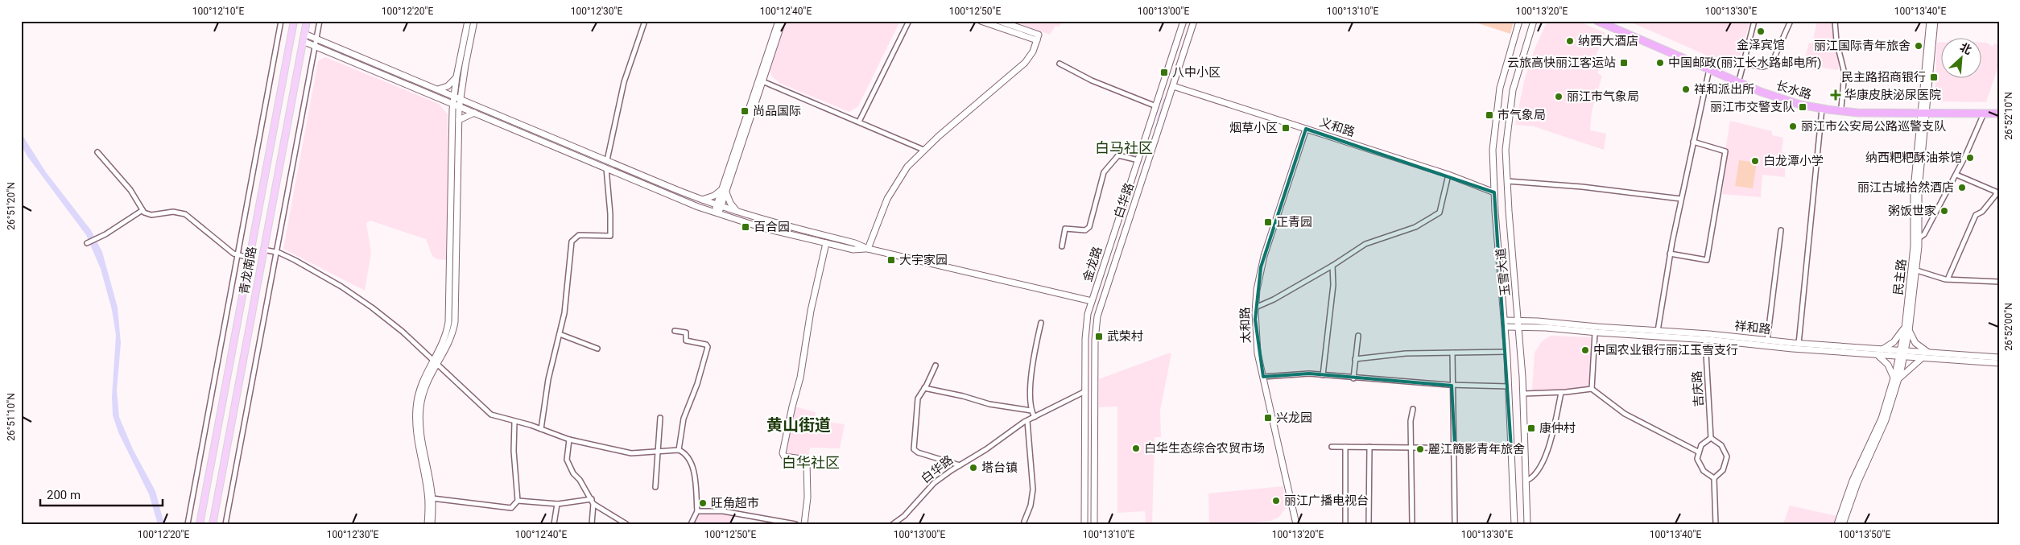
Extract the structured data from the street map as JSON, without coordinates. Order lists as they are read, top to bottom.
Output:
{
  "streets": {
    "highway": ["长水路"],
    "main road": [
      "义和路",
      "白华路",
      "金龙路",
      "青龙南路",
      "玉雪大道",
      "民主路",
      "太和路",
      "祥和路"
    ],
    "street": ["吉庆路"]
  },
  "crossings": [
    ["长水路", "民主路"],
    ["义和路", "白华路"],
    ["义和路", "玉雪大道"],
    ["义和路", "太和路"],
    ["白华路", "金龙路"],
    ["玉雪大道", "祥和路"],
    ["民主路", "祥和路"],
    ["祥和路", "吉庆路"]
  ],
  "districts": ["白马社区", "黄山街道", "白华社区"],
  "places": {
    "other": [
      "金泽宾馆",
      "纳西大酒店",
      "丽江国际青年旅舍",
      "中国邮政(丽江长水路邮电所)",
      "祥和派出所",
      "丽江市气象局",
      "丽江市公安局公路巡警支队",
      "纳西粑粑酥油茶馆",
      "白龙潭小学",
      "丽江古城拾然酒店",
      "粥饭世家",
      "中国农业银行丽江玉雪支行",
      "白华生态综合农贸市场",
      "麗江簡影青年旅舍",
      "塔台镇",
      "丽江广播电视台",
      "旺角超市"
    ],
    "transit": [
      "云旅高快丽江客运站",
      "八中小区",
      "民主路招商银行",
      "丽江市交警支队",
      "尚品国际",
      "市气象局",
      "烟草小区",
      "正青园",
      "百合园",
      "大宇家园",
      "武荣村",
      "兴龙园",
      "康仲村"
    ],
    "health": ["华康皮肤泌尿医院"]
  },
  "scale_bar": "200 m",
  "north": "top right",
  "coordinates": [
    "100°12'10\"E",
    "100°12'20\"E",
    "100°12'30\"E",
    "100°12'40\"E",
    "100°12'50\"E",
    "100°13'00\"E",
    "100°13'10\"E",
    "100°13'20\"E",
    "100°13'30\"E",
    "100°13'40\"E",
    "26°52'10\"N",
    "26°51'20\"N",
    "26°52'00\"N",
    "26°51'10\"N",
    "100°13'50\"E"
  ]
}
